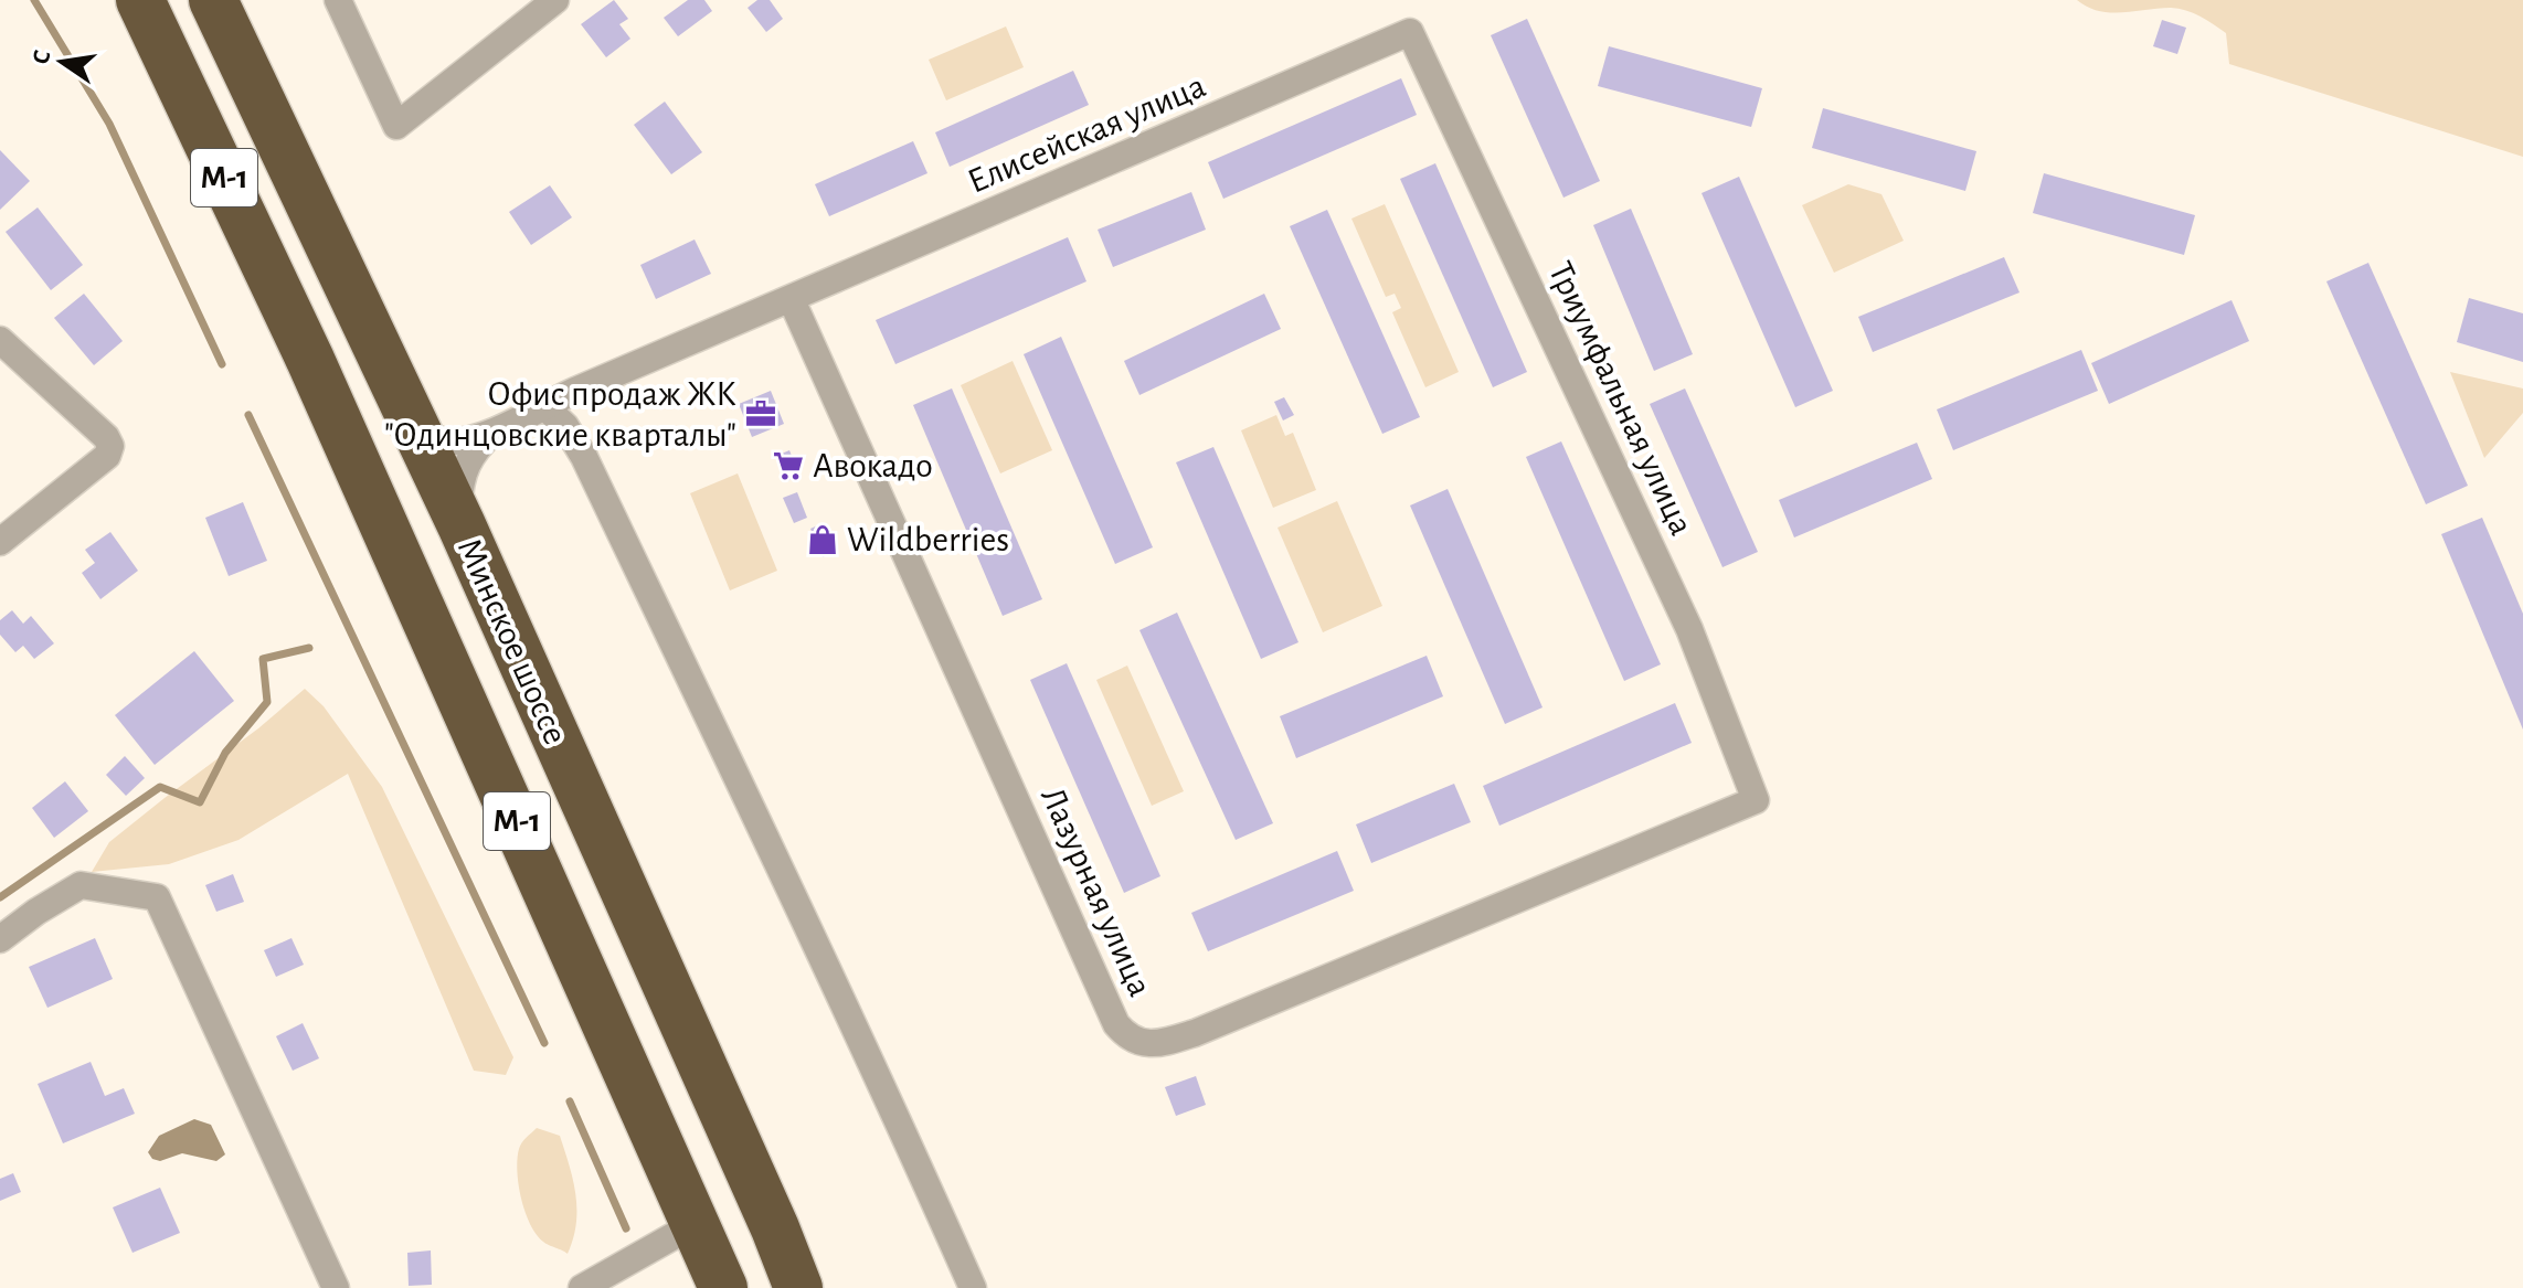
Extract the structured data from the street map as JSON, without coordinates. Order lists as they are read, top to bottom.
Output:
{
  "streets": {
    "highway": ["М-1", "Минское шоссе"],
    "street": ["Елисейская улица", "Триумфальная улица", "Лазурная улица"]
  },
  "crossings": [
    ["Елисейская улица", "Триумфальная улица"],
    ["Елисейская улица", "Лазурная улица"],
    ["Триумфальная улица", "Лазурная улица"]
  ],
  "places": {
    "office": ["Офис продаж ЖК \"Одинцовские кварталы\""],
    "supermarket": ["Авокадо"],
    "shop": ["Wildberries"]
  },
  "north": "left"
}
